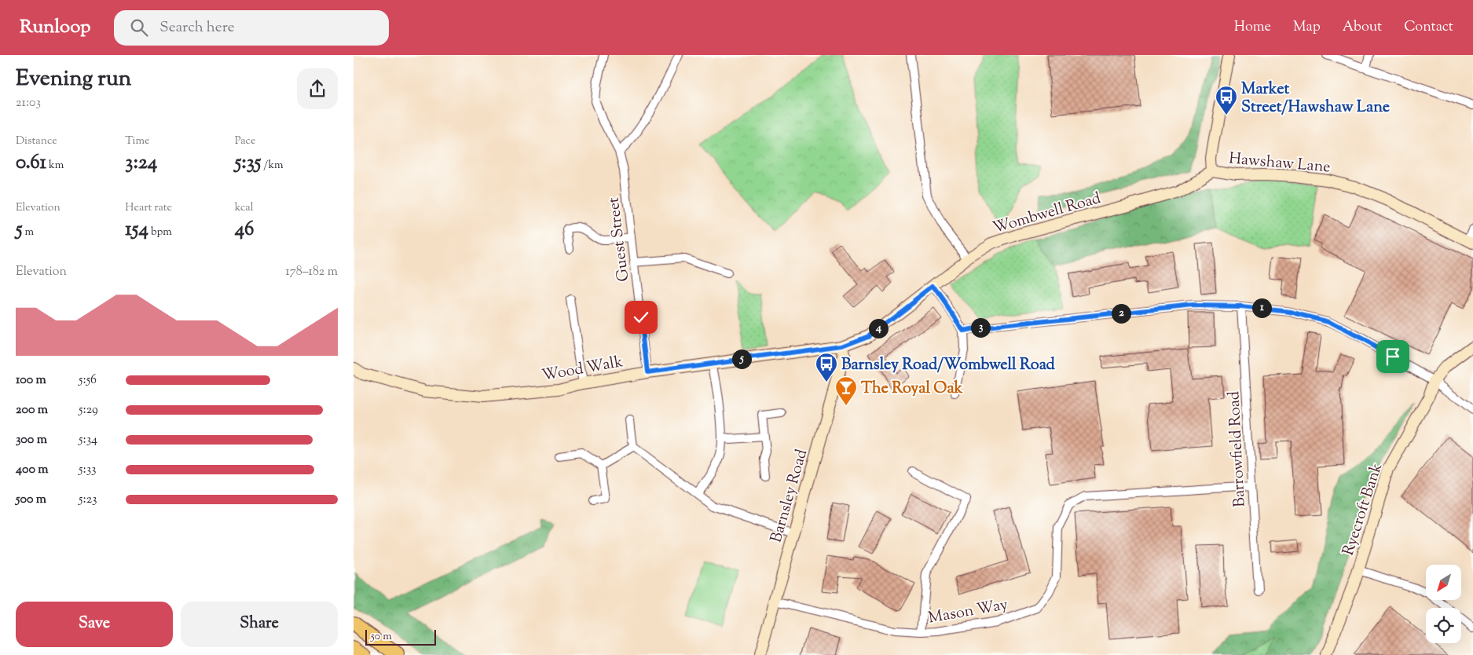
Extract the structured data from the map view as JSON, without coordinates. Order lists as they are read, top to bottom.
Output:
{
  "streets": {
    "main road": [
      "Hawshaw Lane",
      "Wombwell Road",
      "Wood Walk",
      "Barnsley Road",
      "Ryecroft Bank"
    ],
    "street": ["Guest Street", "Barrowfield Road", "Mason Way"]
  },
  "crossings": [
    ["Hawshaw Lane", "Wombwell Road"],
    ["Wombwell Road", "Wood Walk"],
    ["Wombwell Road", "Barnsley Road"],
    ["Guest Street", "Wood Walk"],
    ["Wood Walk", "Barnsley Road"],
    ["Barrowfield Road", "Mason Way"],
    ["Barnsley Road", "Mason Way"]
  ],
  "places": {
    "bus stop": ["Market Street/Hawshaw Lane", "Barnsley Road/Wombwell Road"],
    "bar": ["The Royal Oak"]
  },
  "scale_bar": "50 m",
  "north": "bottom left",
  "page": {
    "header": "Runloop",
    "search": "Search here",
    "nav": [
      "Home",
      "Map",
      "About",
      "Contact"
    ],
    "heading": ["Evening run", "21:03"],
    "stats": [
      ["Distance", "0.61 km"],
      ["Time", "3:24"],
      ["Pace", "5:35 /km"],
      ["Elevation", "5 m"],
      ["Heart rate", "154 bpm"],
      ["kcal", "46"]
    ],
    "chart": ["Elevation", "178–182 m"],
    "pins": [
      "1",
      "2",
      "3",
      "4",
      "5"
    ],
    "list": [
      {
        "name": "100 m",
        "note": "5:56"
      },
      {
        "name": "200 m",
        "note": "5:29"
      },
      {
        "name": "300 m",
        "note": "5:34"
      },
      {
        "name": "400 m",
        "note": "5:33"
      },
      {
        "name": "500 m",
        "note": "5:23"
      }
    ],
    "buttons": ["Save", "Share"],
    "scale": "50 m"
  }
}
